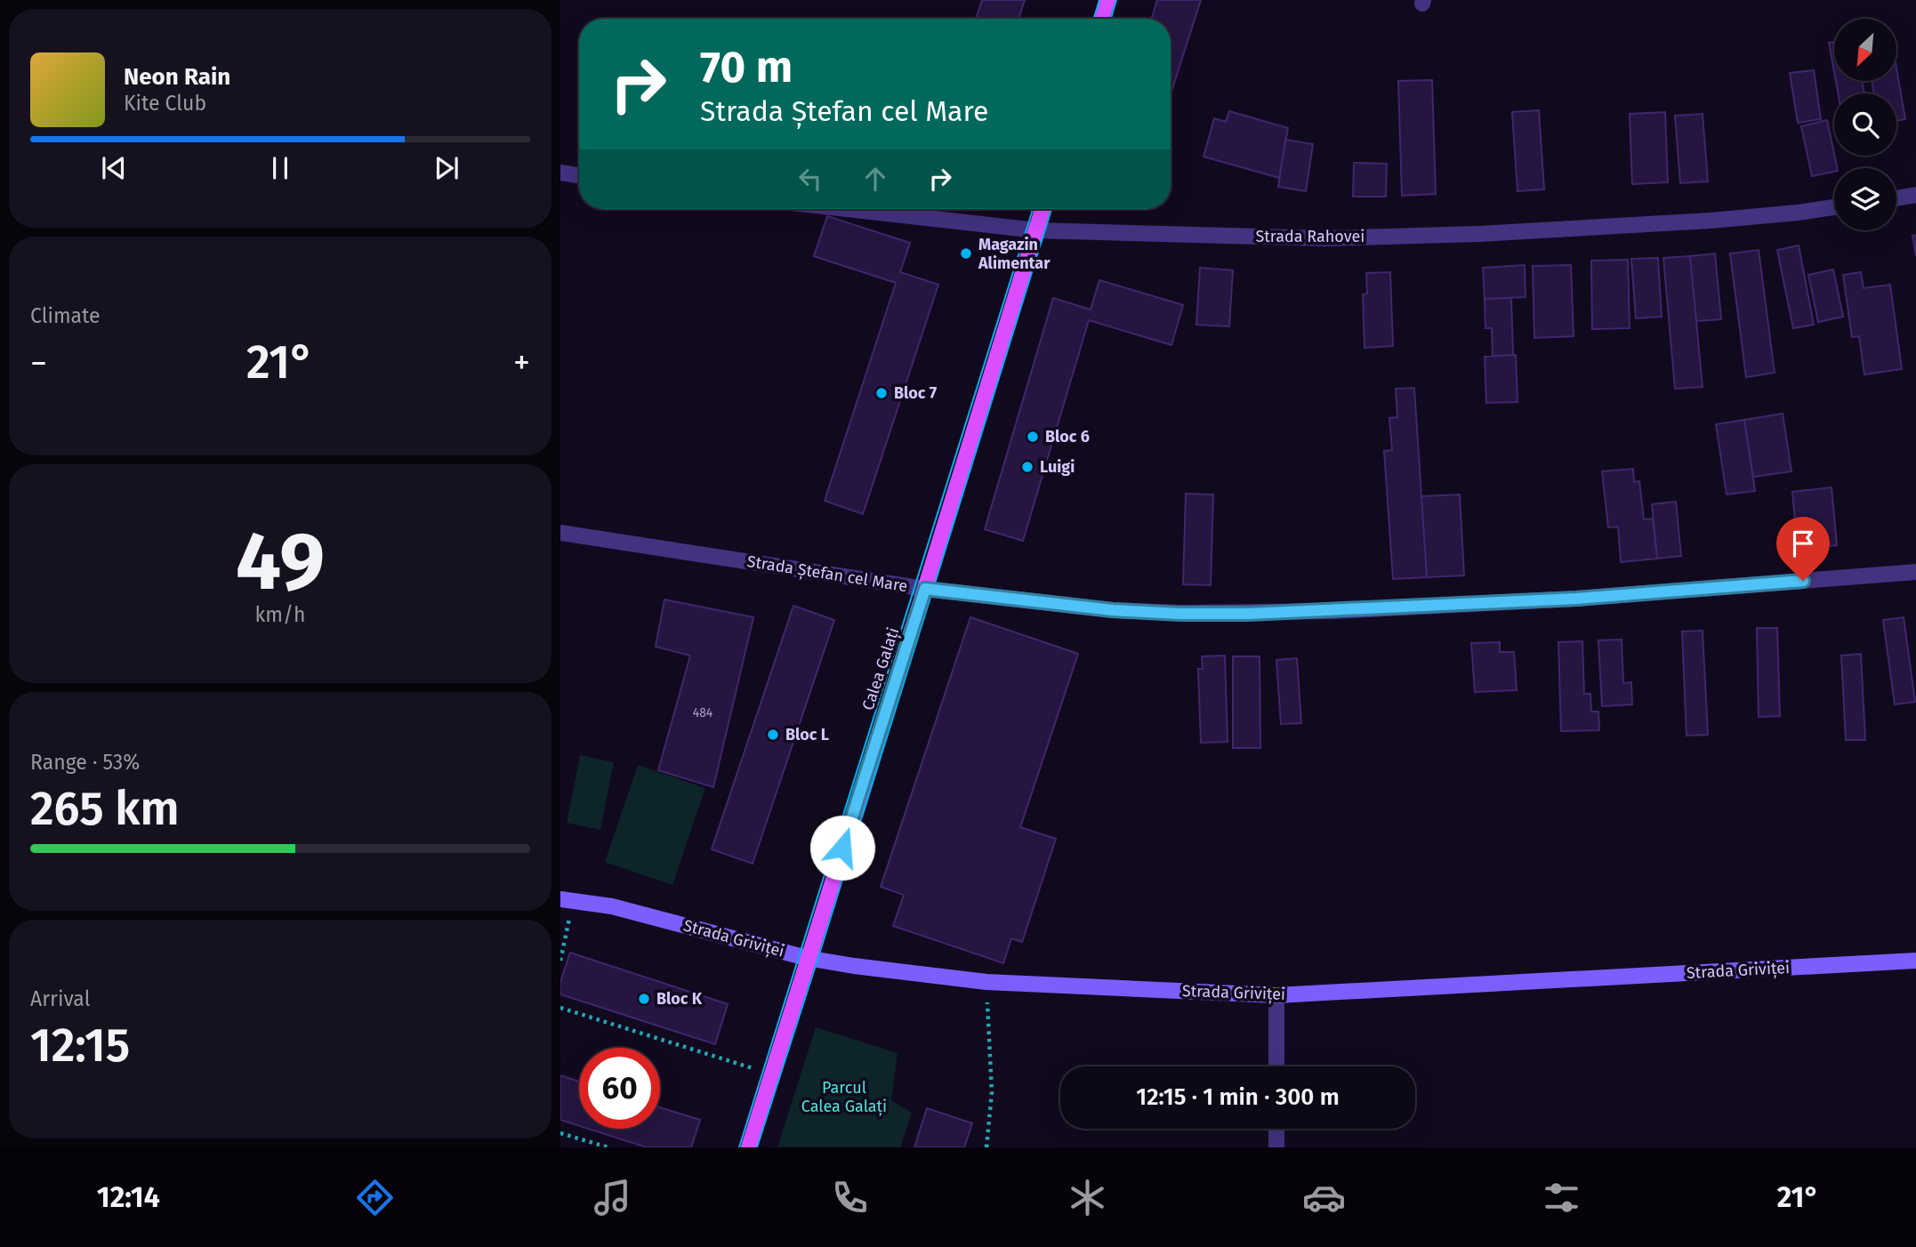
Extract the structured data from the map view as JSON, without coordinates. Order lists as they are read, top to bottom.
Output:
{
  "streets": {
    "main road": ["Calea Galați", "Strada Griviței"],
    "street": ["Strada Rahovei", "Strada Ștefan cel Mare"]
  },
  "crossings": [
    ["Strada Rahovei", "Calea Galați"],
    ["Strada Ștefan cel Mare", "Calea Galați"],
    ["Calea Galați", "Strada Griviței"]
  ],
  "parks": ["Parcul Calea Galați"],
  "places": [
    "Magazin Alimentar",
    "Bloc 7",
    "Bloc 6",
    "Luigi",
    "Bloc L",
    "Bloc K"
  ],
  "house_numbers": ["484"],
  "north": "bottom left",
  "page": {
    "turn": ["70 m", "Strada Ștefan cel Mare"],
    "song": ["Neon Rain", "Kite Club"],
    "tile": [
      "Climate",
      ["49", "km/h"],
      ["Range · 53%", "265 km"],
      ["Arrival", "12:15"]
    ],
    "heat": ["−", "21°", "+"],
    "limit": "60",
    "trip": "12:15 · 1 min · 300 m",
    "tabs": ["12:14", "21°"]
  }
}
